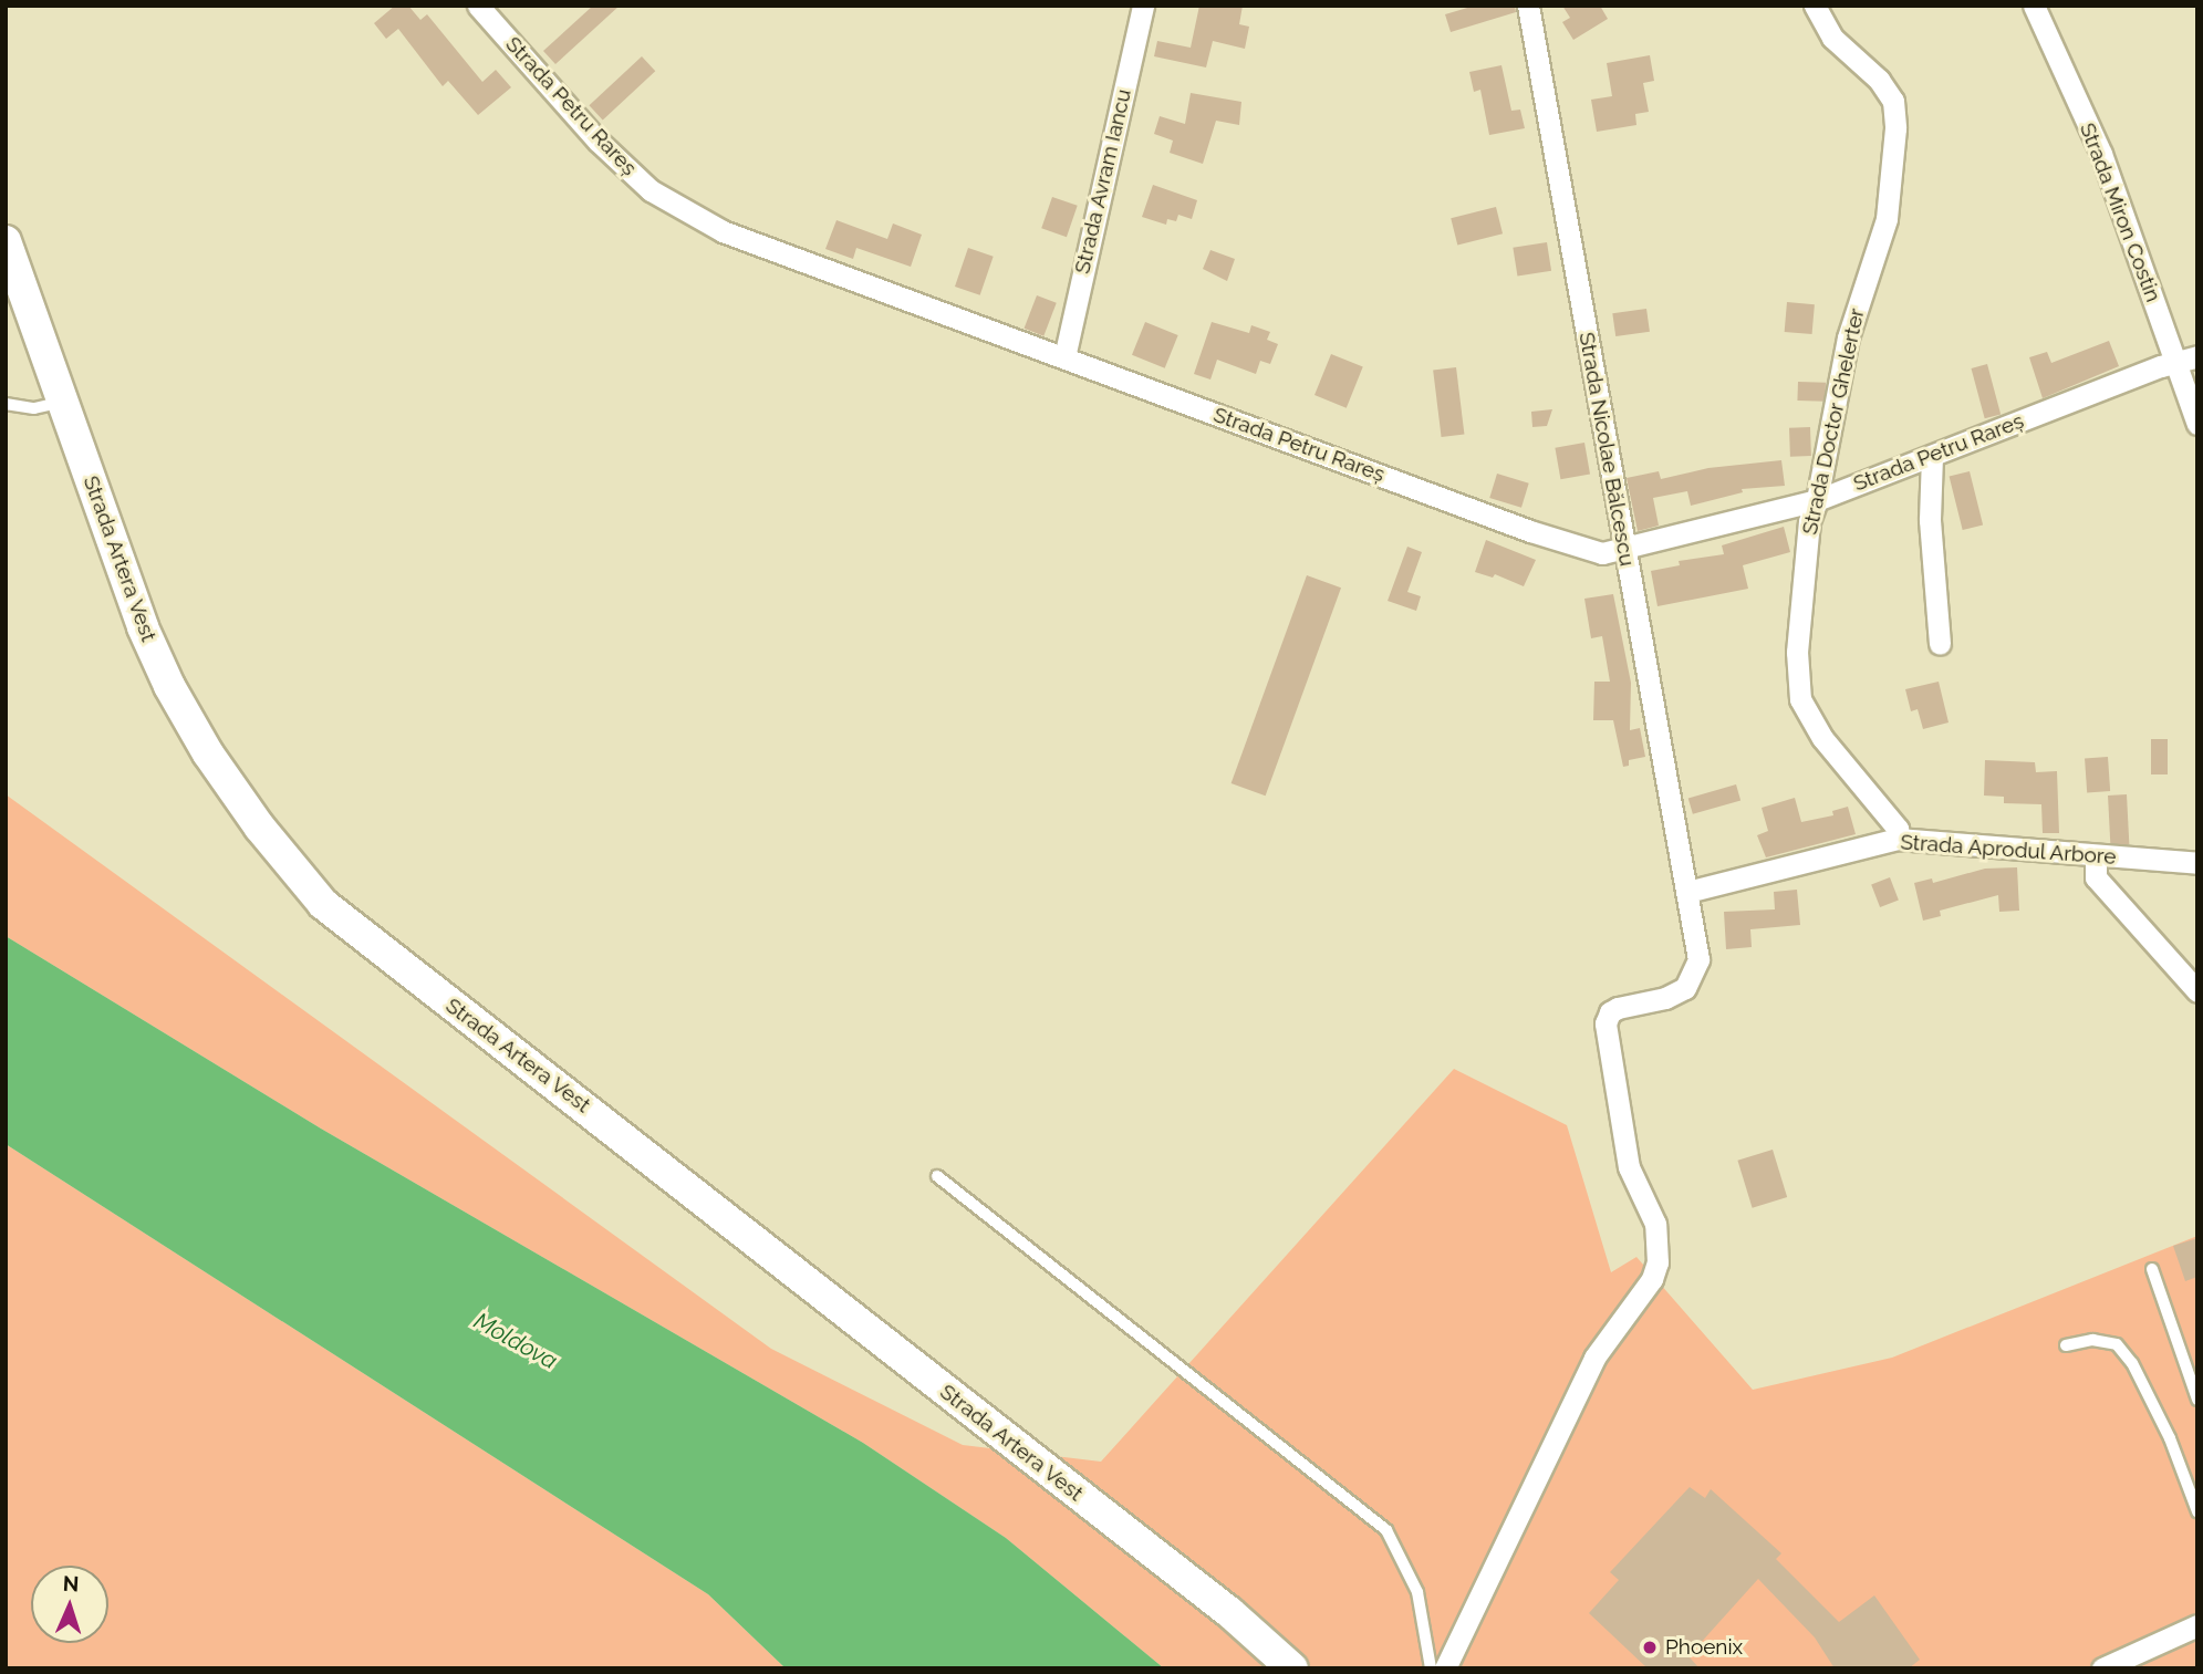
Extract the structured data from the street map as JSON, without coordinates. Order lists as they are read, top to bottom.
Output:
{
  "streets": {
    "main road": ["Strada Artera Vest"],
    "street": [
      "Strada Petru Rareș",
      "Strada Avram Iancu",
      "Strada Miron Costin",
      "Strada Doctor Ghelerter",
      "Strada Nicolae Bălcescu",
      "Strada Aprodul Arbore"
    ]
  },
  "crossings": [
    ["Strada Petru Rareș", "Strada Avram Iancu"],
    ["Strada Petru Rareș", "Strada Miron Costin"],
    ["Strada Petru Rareș", "Strada Doctor Ghelerter"],
    ["Strada Petru Rareș", "Strada Nicolae Bălcescu"],
    ["Strada Doctor Ghelerter", "Strada Aprodul Arbore"],
    ["Strada Nicolae Bălcescu", "Strada Aprodul Arbore"]
  ],
  "water": ["Moldova"],
  "places": ["Phoenix"],
  "north": "top"
}
